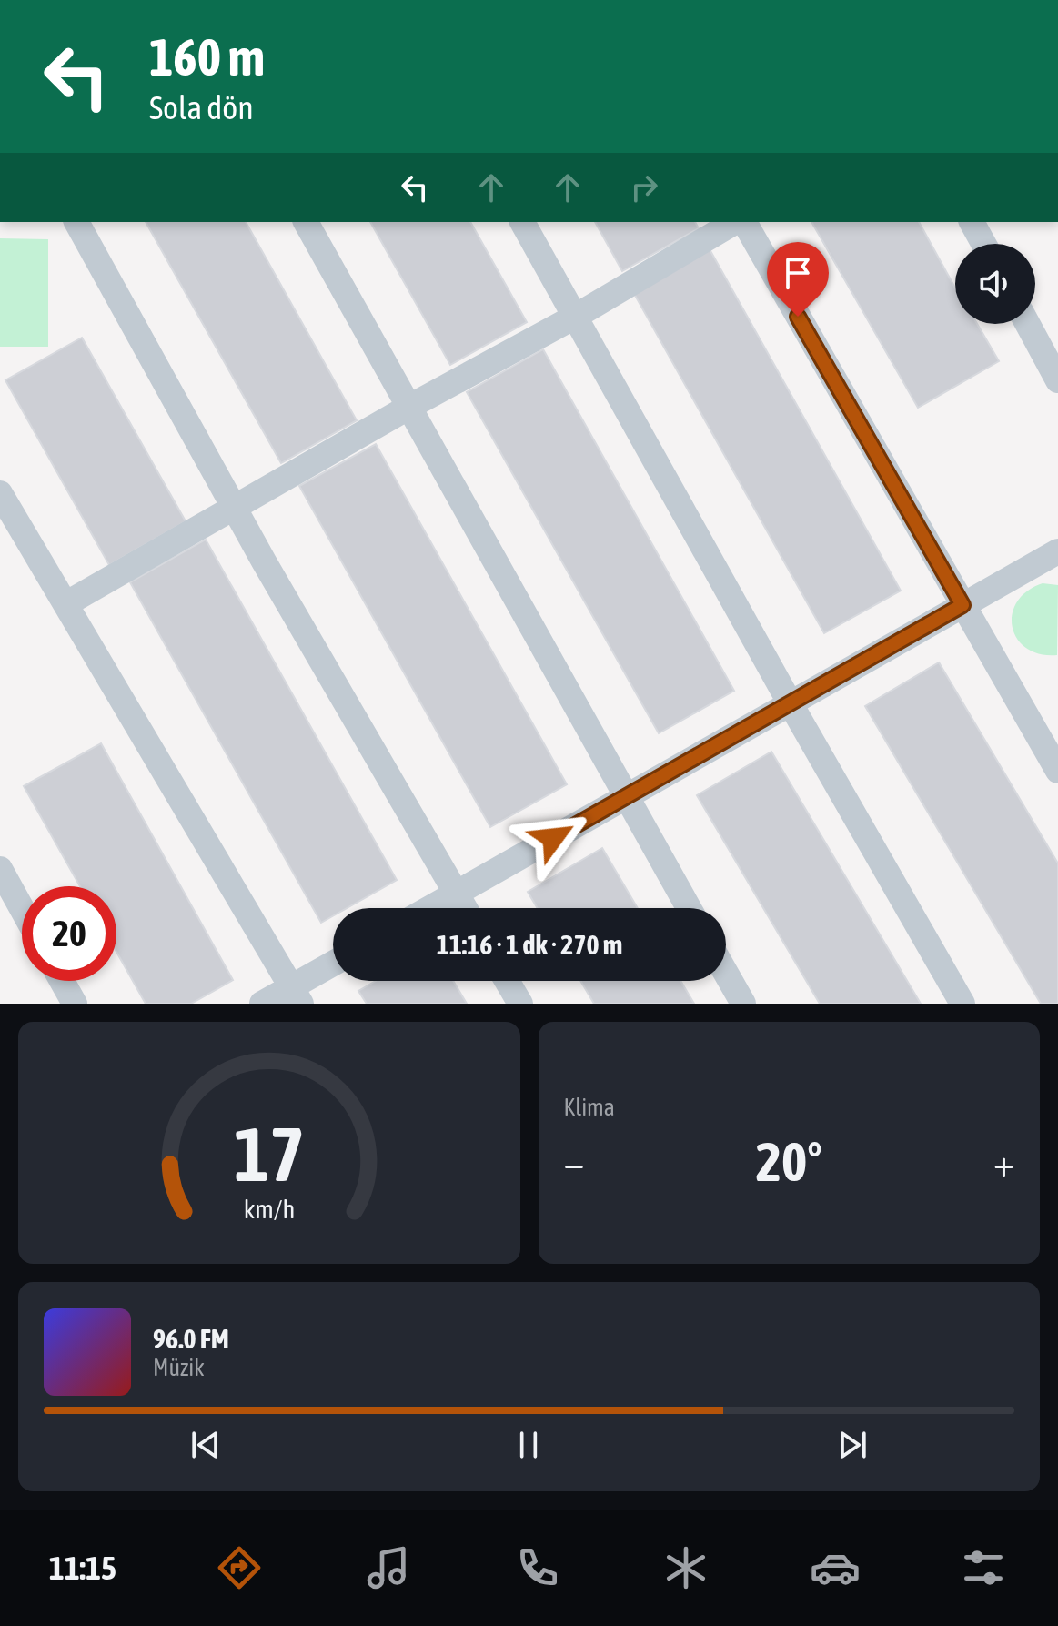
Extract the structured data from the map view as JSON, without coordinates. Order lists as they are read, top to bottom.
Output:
{
  "page": {
    "turn": ["160 m", "Sola dön"],
    "limit": "20",
    "trip": "11:16 · 1 dk · 270 m",
    "tile": "Klima",
    "heat": ["−", "20°", "+"],
    "song": ["96.0 FM", "Müzik"],
    "tabs": "11:15",
    "gauge": ["17", "km/h"]
  }
}
